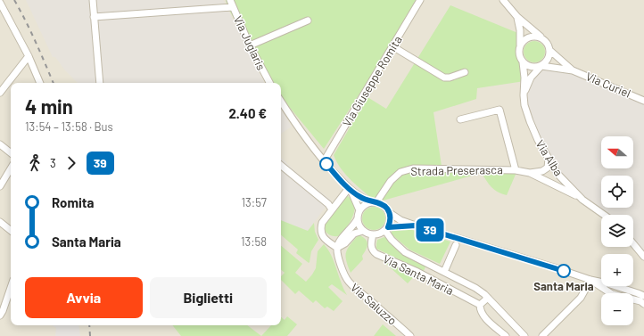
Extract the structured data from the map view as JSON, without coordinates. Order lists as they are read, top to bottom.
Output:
{
  "streets": {
    "street": [
      "Via Juglaris",
      "Via Giuseppe Romita",
      "Via Curiel",
      "Via Alba",
      "Strada Preserasca",
      "Via Santa Maria",
      "Via Saluzzo"
    ]
  },
  "crossings": [
    ["Via Curiel", "Via Alba"],
    ["Via Alba", "Strada Preserasca"],
    ["Strada Preserasca", "Via Santa Maria"]
  ],
  "places": ["Santa Maria"],
  "lines": ["bus line 39"],
  "north": "left",
  "page": {
    "on_map": "39",
    "heading": ["4 min", "13:54 – 13:58 · Bus", "2.40 €"],
    "map_buttons": ["+", "−"],
    "legs": ["3", "39"],
    "list": [
      {
        "name": "Romita",
        "value": "13:57"
      },
      {
        "name": "Santa Maria",
        "value": "13:58"
      }
    ],
    "buttons": ["Avvia", "Biglietti"]
  }
}
